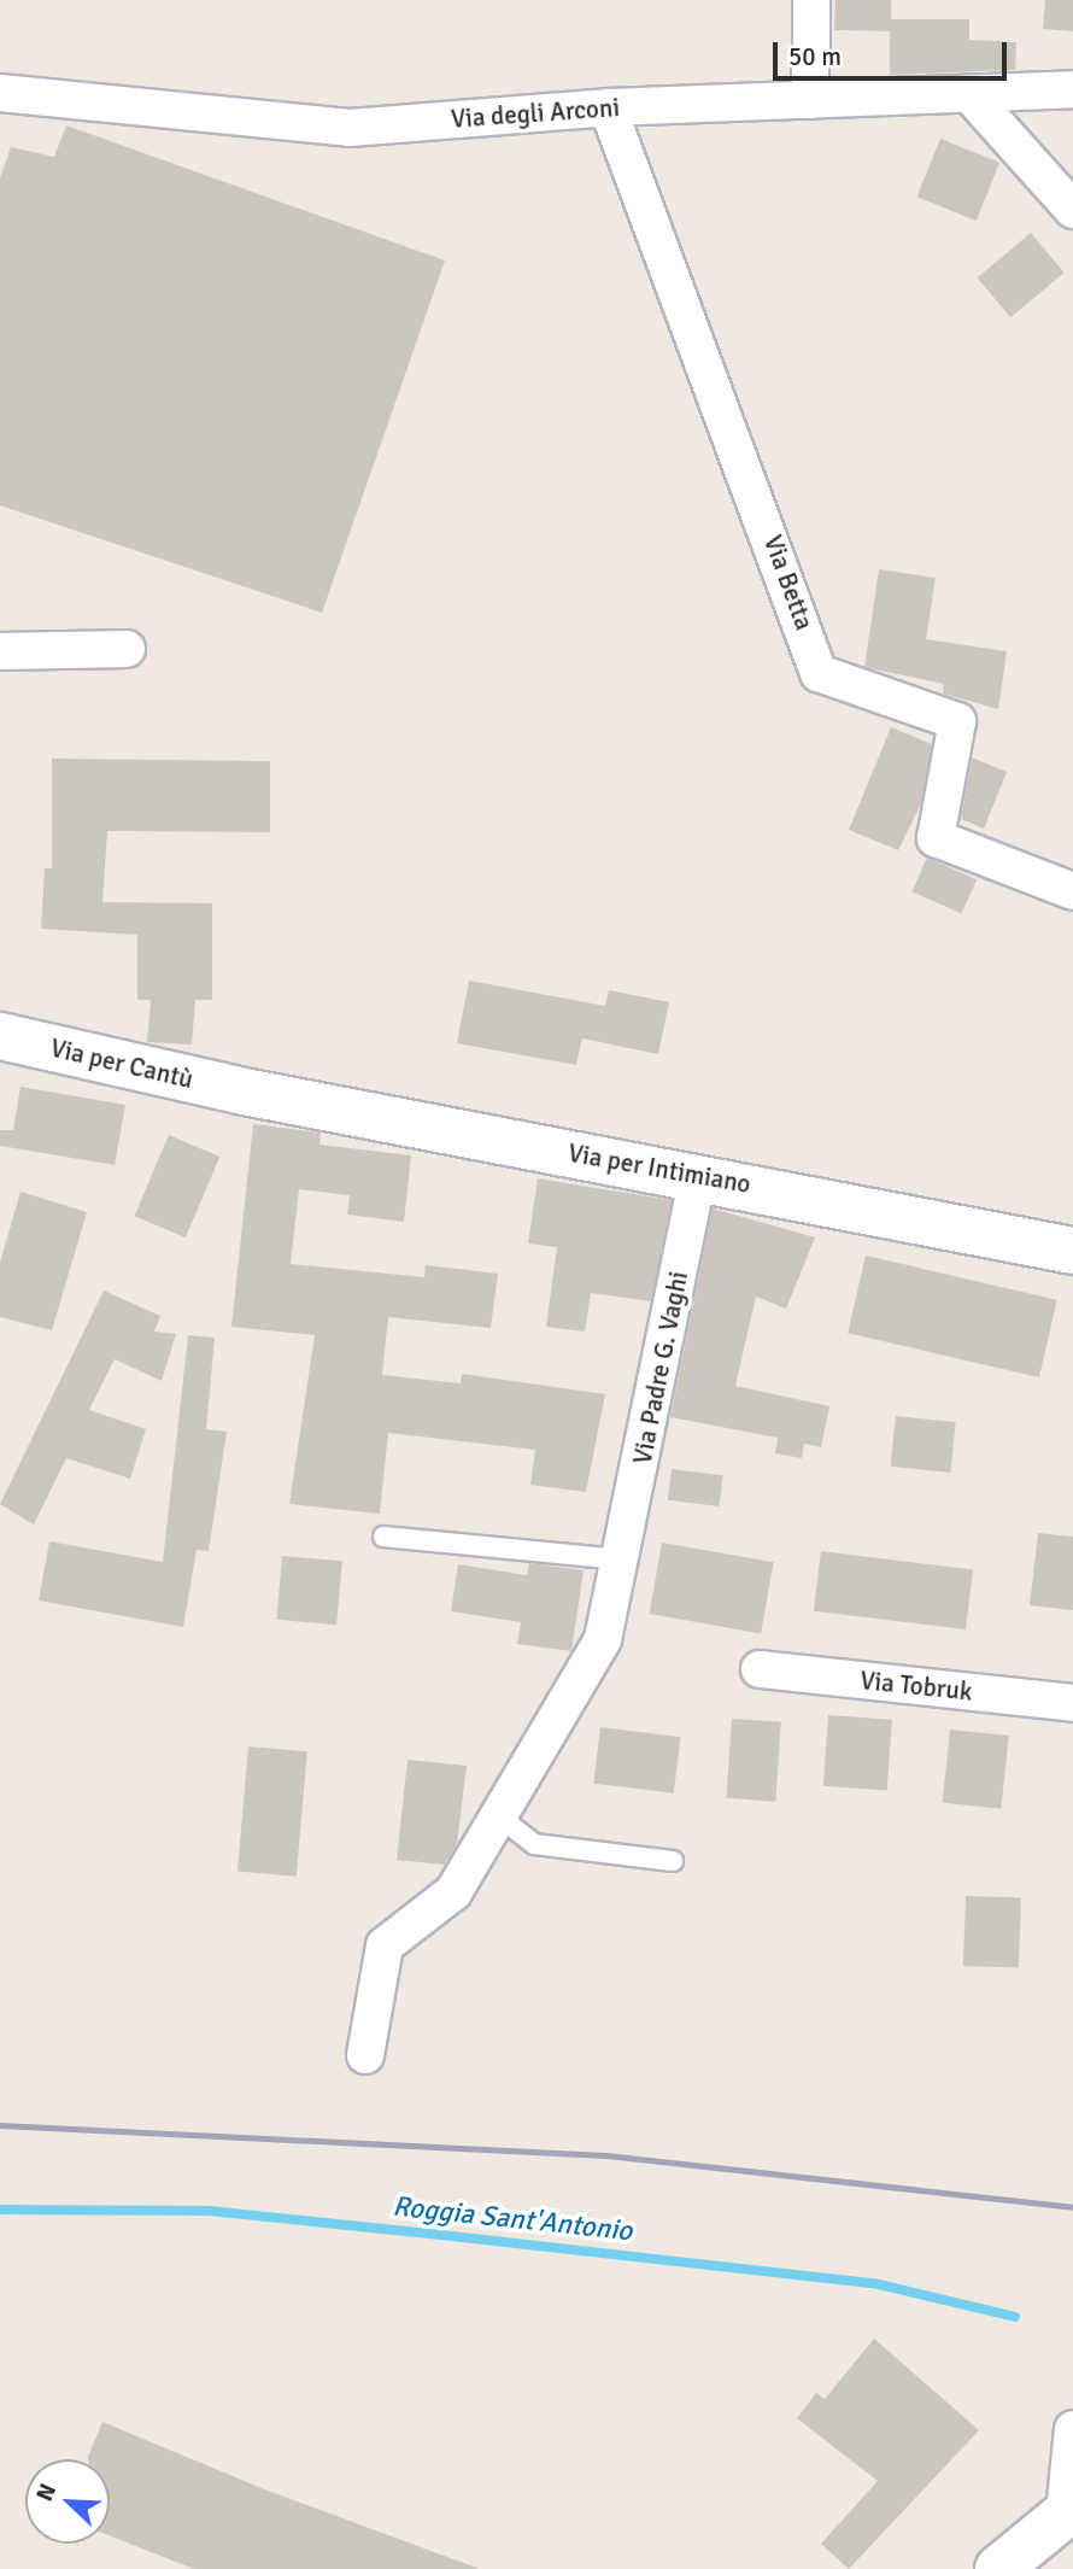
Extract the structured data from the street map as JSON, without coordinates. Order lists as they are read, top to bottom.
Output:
{
  "streets": {
    "street": [
      "Via degli Arconi",
      "Via Betta",
      "Via per Cantù",
      "Via per Intimiano",
      "Via Padre G. Vaghi",
      "Via Tobruk"
    ]
  },
  "crossings": [
    ["Via degli Arconi", "Via Betta"],
    ["Via per Cantù", "Via per Intimiano"],
    ["Via per Intimiano", "Via Padre G. Vaghi"]
  ],
  "water": ["Roggia Sant'Antonio"],
  "scale_bar": "50 m",
  "north": "top left"
}
